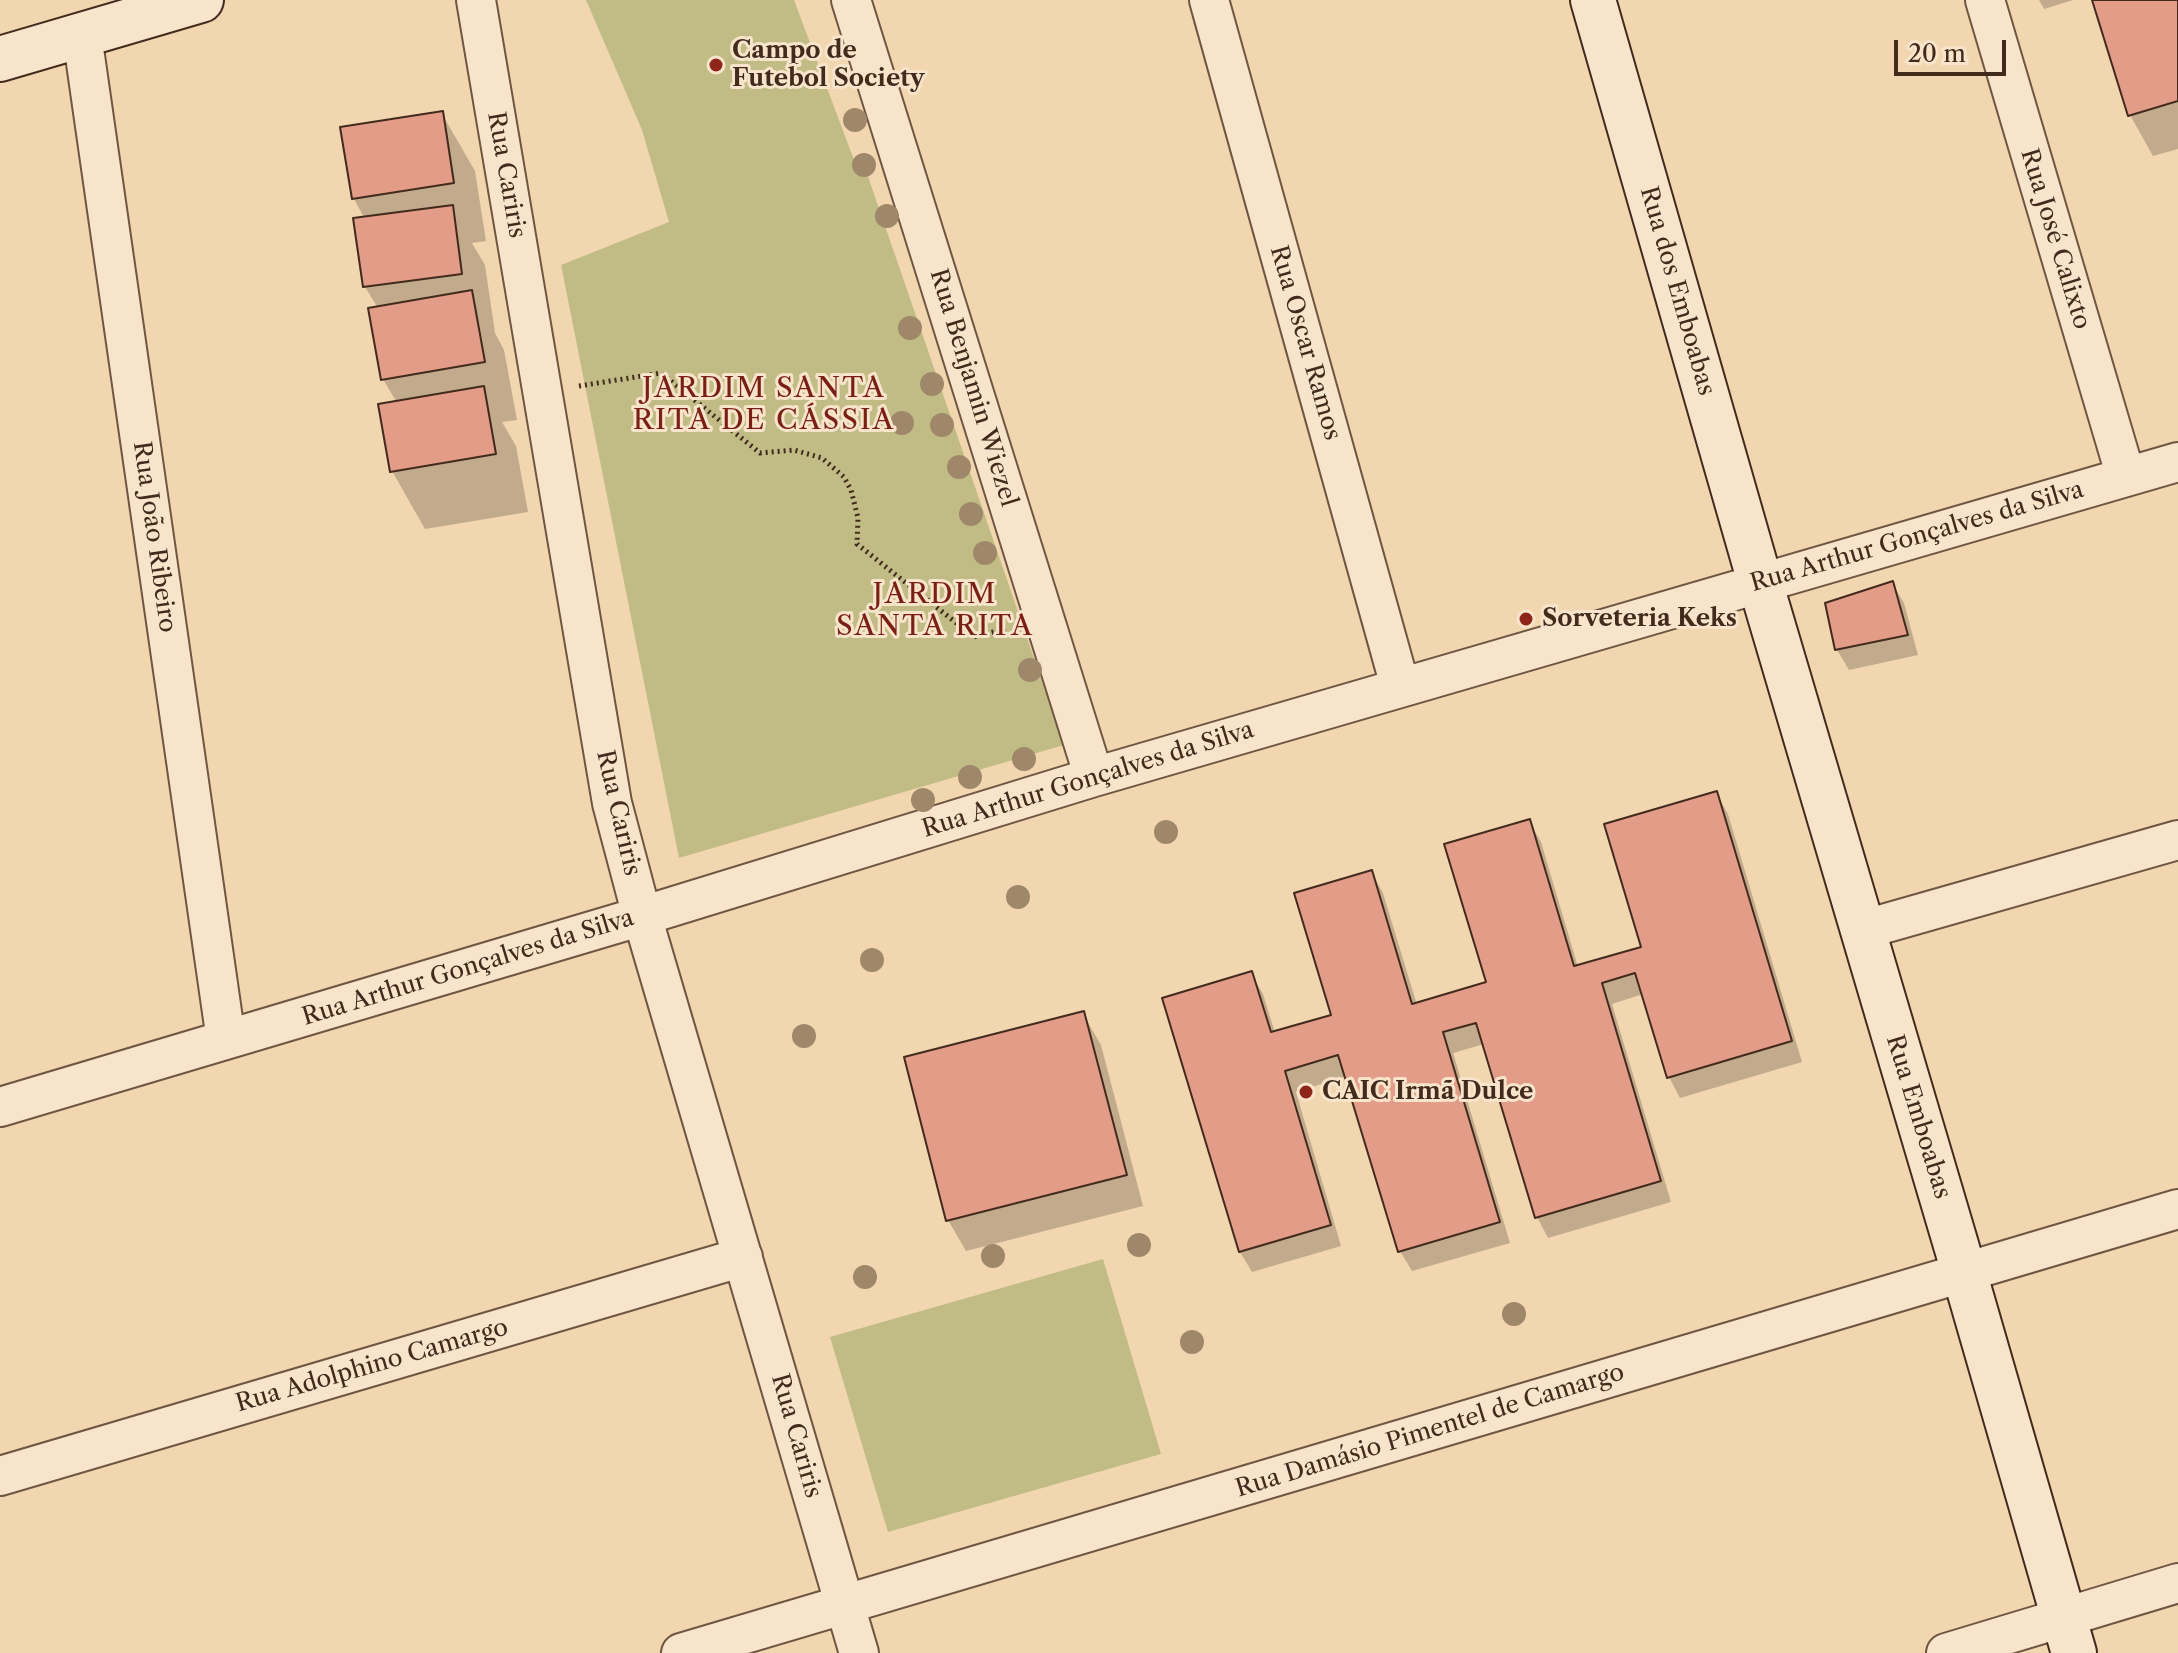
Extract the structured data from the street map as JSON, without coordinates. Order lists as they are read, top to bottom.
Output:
{
  "streets": {
    "street": [
      "Rua Cariris",
      "Rua José Calixto",
      "Rua dos Emboabas",
      "Rua Oscar Ramos",
      "Rua Benjamin Wiezel",
      "Rua João Ribeiro",
      "Rua Arthur Gonçalves da Silva",
      "Rua Emboabas",
      "Rua Adolphino Camargo",
      "Rua Damásio Pimentel de Camargo"
    ]
  },
  "crossings": [
    ["Rua Cariris", "Rua Arthur Gonçalves da Silva"],
    ["Rua Cariris", "Rua Adolphino Camargo"],
    ["Rua Cariris", "Rua Damásio Pimentel de Camargo"],
    ["Rua José Calixto", "Rua Arthur Gonçalves da Silva"],
    ["Rua dos Emboabas", "Rua Arthur Gonçalves da Silva"],
    ["Rua dos Emboabas", "Rua Emboabas"],
    ["Rua Oscar Ramos", "Rua Arthur Gonçalves da Silva"],
    ["Rua Benjamin Wiezel", "Rua Arthur Gonçalves da Silva"],
    ["Rua João Ribeiro", "Rua Arthur Gonçalves da Silva"],
    ["Rua Arthur Gonçalves da Silva", "Rua Emboabas"],
    ["Rua Emboabas", "Rua Damásio Pimentel de Camargo"]
  ],
  "districts": ["JARDIM SANTA RITA DE CÁSSIA", "JARDIM SANTA RITA"],
  "places": ["Campo de Futebol Society", "Sorveteria Keks", "CAIC Irmã Dulce"],
  "scale_bar": "20 m"
}
